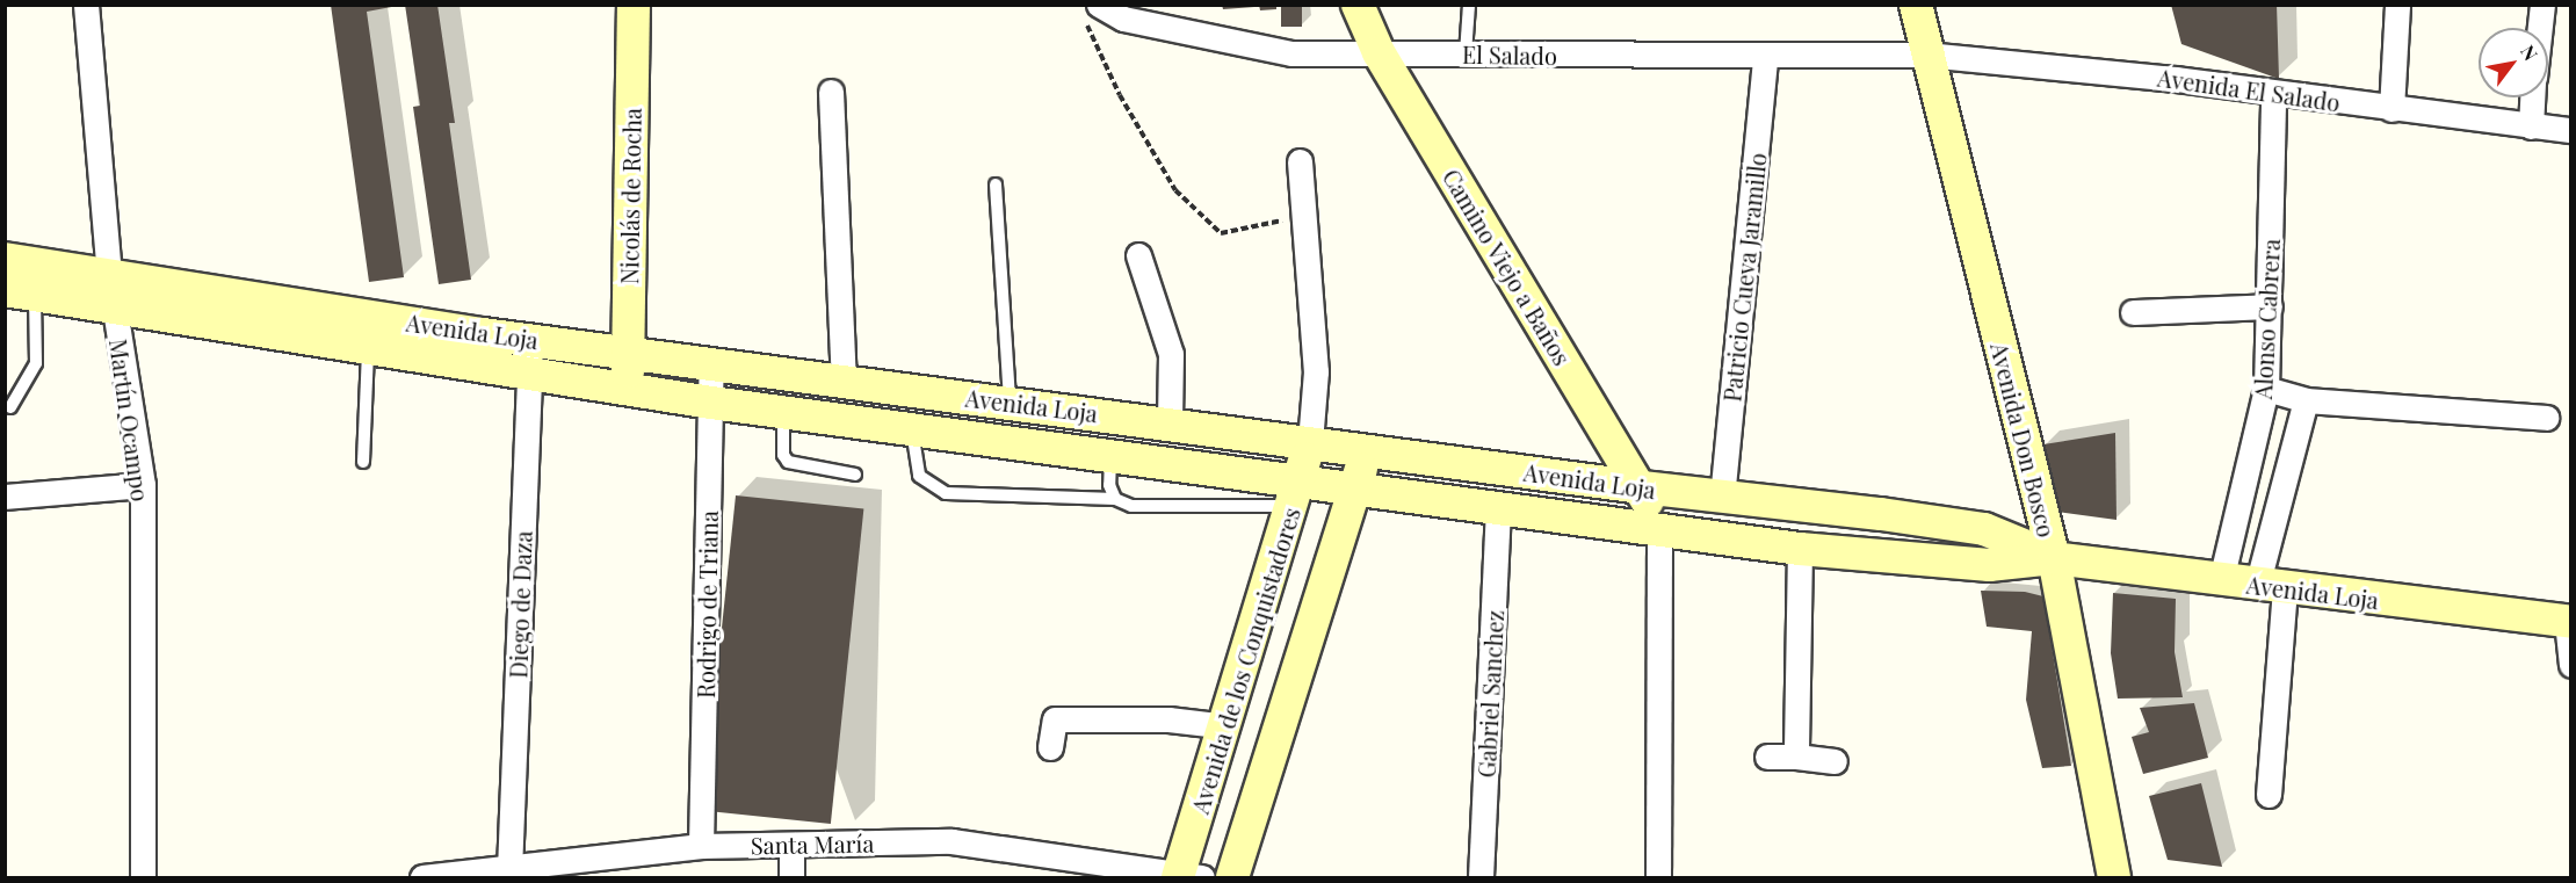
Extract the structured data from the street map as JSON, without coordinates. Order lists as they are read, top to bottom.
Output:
{
  "streets": {
    "main road": [
      "Nicolás de Rocha",
      "Camino Viejo a Baños",
      "Avenida Loja",
      "Avenida Don Bosco",
      "Avenida de los Conquistadores"
    ],
    "street": [
      "El Salado",
      "Avenida El Salado",
      "Patricio Cueva Jaramillo",
      "Alonso Cabrera",
      "Martín Ocampo",
      "Diego de Daza",
      "Rodrigo de Triana",
      "Gabriel Sanchez",
      "Santa María"
    ]
  },
  "crossings": [
    ["El Salado", "Avenida El Salado"],
    ["El Salado", "Camino Viejo a Baños"],
    ["El Salado", "Patricio Cueva Jaramillo"],
    ["El Salado", "Avenida Don Bosco"],
    ["Avenida El Salado", "Alonso Cabrera"],
    ["Avenida El Salado", "Avenida Don Bosco"],
    ["Nicolás de Rocha", "Avenida Loja"],
    ["Camino Viejo a Baños", "Avenida Loja"],
    ["Patricio Cueva Jaramillo", "Avenida Loja"],
    ["Alonso Cabrera", "Avenida Loja"],
    ["Avenida Loja", "Martín Ocampo"],
    ["Avenida Loja", "Avenida Don Bosco"],
    ["Avenida Loja", "Diego de Daza"],
    ["Avenida Loja", "Rodrigo de Triana"],
    ["Avenida Loja", "Avenida de los Conquistadores"],
    ["Avenida Loja", "Gabriel Sanchez"],
    ["Diego de Daza", "Santa María"],
    ["Rodrigo de Triana", "Santa María"],
    ["Avenida de los Conquistadores", "Santa María"]
  ],
  "north": "top right"
}
